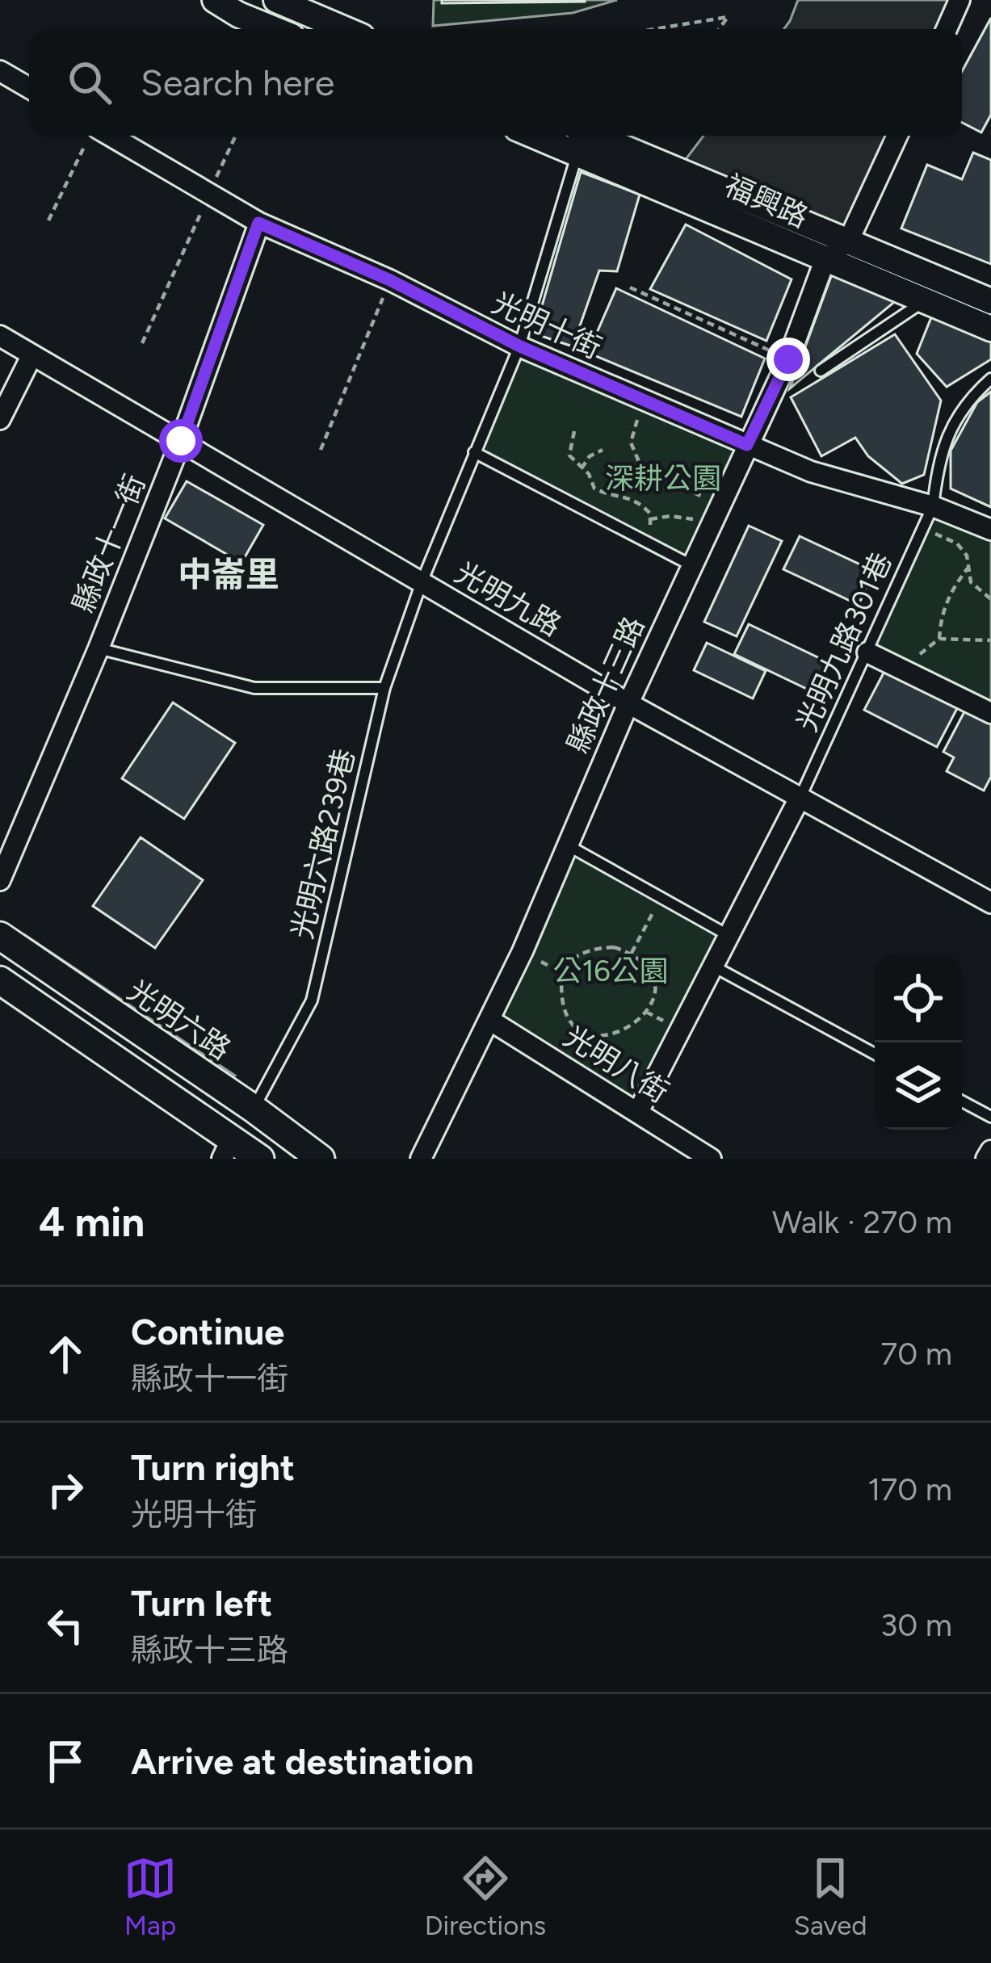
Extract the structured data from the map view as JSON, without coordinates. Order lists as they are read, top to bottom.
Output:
{
  "streets": {
    "main road": ["光明六路"],
    "street": [
      "福興路",
      "光明十街",
      "縣政十一街",
      "光明九路",
      "縣政十三路",
      "光明八街"
    ],
    "lane": ["光明九路301巷", "光明六路239巷"]
  },
  "crossings": [
    ["福興路", "縣政十三路"],
    ["福興路", "光明六路239巷"],
    ["光明十街", "縣政十一街"],
    ["光明十街", "光明九路301巷"],
    ["光明十街", "縣政十三路"],
    ["光明十街", "光明六路239巷"],
    ["縣政十一街", "光明九路"],
    ["光明九路", "光明九路301巷"],
    ["光明九路", "縣政十三路"],
    ["光明九路", "光明六路239巷"],
    ["縣政十三路", "光明八街"],
    ["光明六路239巷", "光明六路"]
  ],
  "districts": ["中崙里"],
  "parks": ["深耕公園", "公16公園"],
  "page": {
    "search": "Search here",
    "heading": ["4 min", "Walk · 270 m"],
    "list": [
      ["Continue", "縣政十一街", "70 m"],
      ["Turn right", "光明十街", "170 m"],
      ["Turn left", "縣政十三路", "30 m"],
      "Arrive at destination"
    ],
    "nav": ["Map", "Directions", "Saved"]
  }
}
